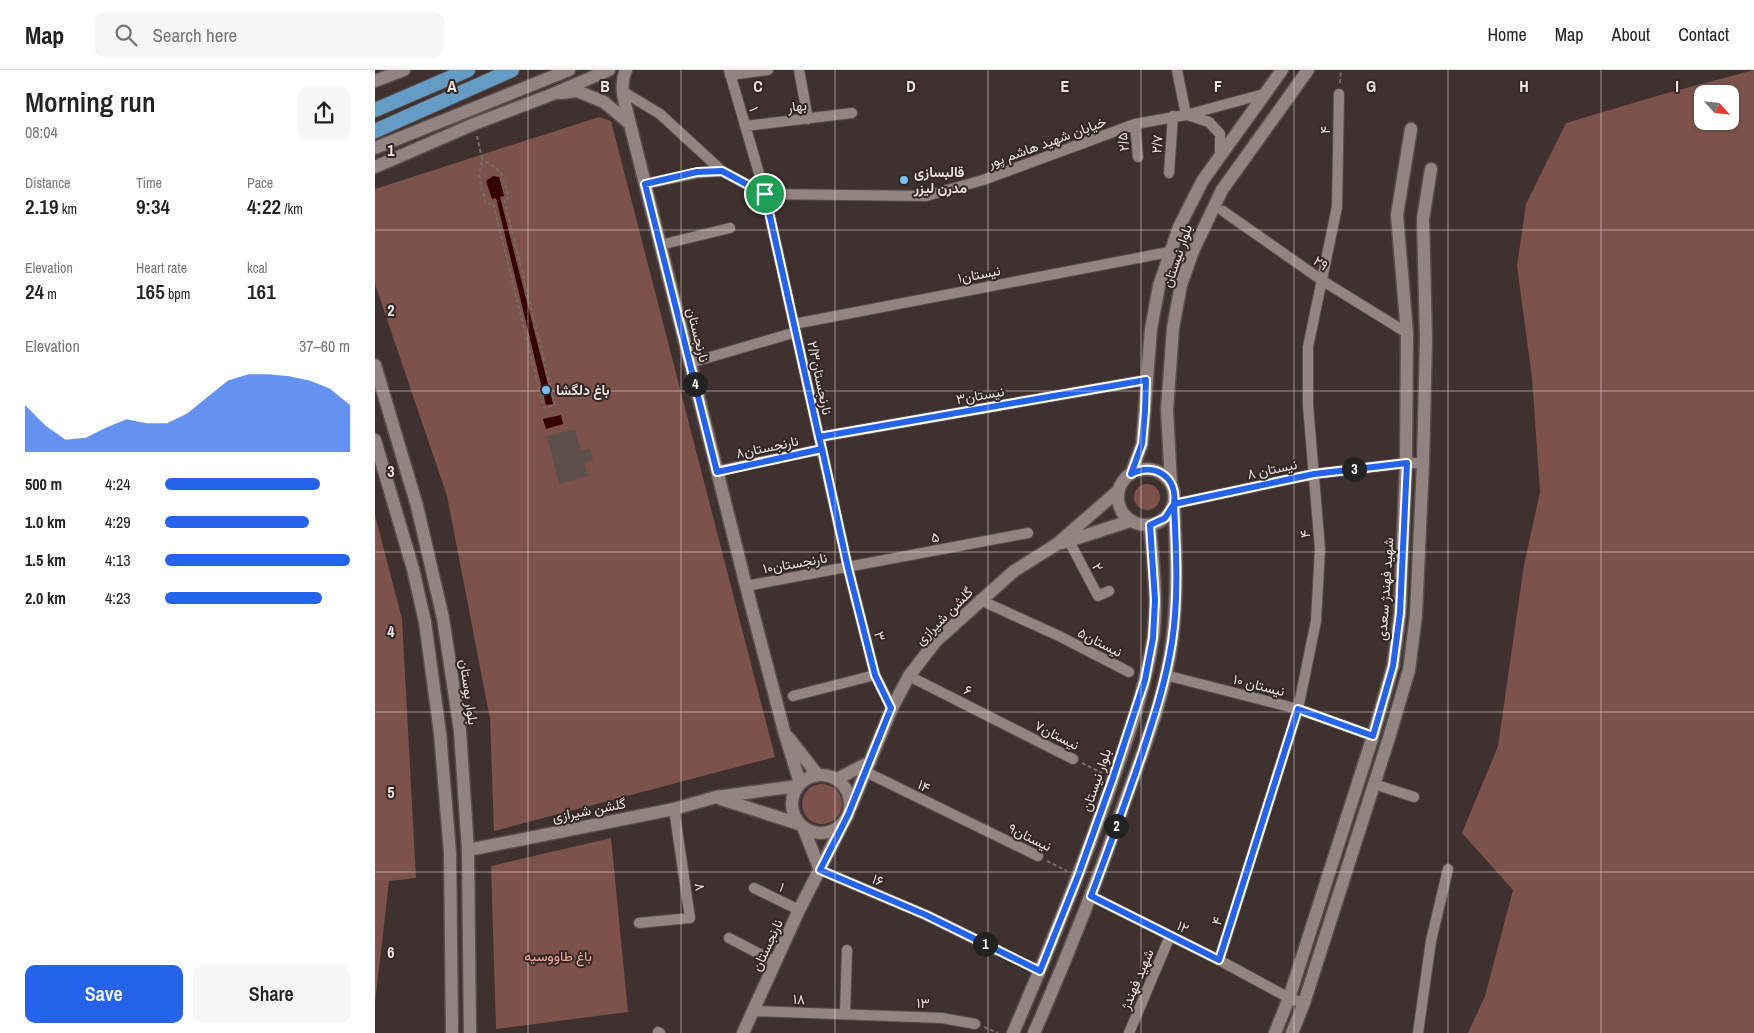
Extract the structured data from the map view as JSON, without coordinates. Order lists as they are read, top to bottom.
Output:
{
  "streets": {
    "street": [
      "بهار",
      "۱",
      "۴",
      "خیابان شهید هاشم پور",
      "۲/۵",
      "۲/۷",
      "بلوار نیستان",
      "۲۹",
      "۱نیستان",
      "نارنجستان",
      "۲/۳نارنجستان",
      "۳نیستان",
      "۸نارنجستان",
      "نیستان ۸",
      "۵",
      "۱۰نارنجستان",
      "۲",
      "شهید فهندژ سعدی",
      "گلشن شیرازی",
      "۳",
      "۵نیستان",
      "نیستان ۱۰",
      "۶",
      "بلوار بوستان",
      "۷نیستان",
      "۱۴",
      "۹نیستان",
      "۱۶",
      "۸",
      "۱۲",
      "شهید فهندژ",
      "۱۸",
      "۱۳"
    ]
  },
  "crossings": [
    ["بهار", "۱"],
    ["۱", "خیابان شهید هاشم پور"],
    ["۱", "نارنجستان"],
    ["۱", "۲/۳نارنجستان"],
    ["۴", "۲۹"],
    ["۴", "نیستان ۸"],
    ["۴", "نیستان ۱۰"],
    ["۴", "۱۲"],
    ["خیابان شهید هاشم پور", "۲/۵"],
    ["خیابان شهید هاشم پور", "۲/۷"],
    ["خیابان شهید هاشم پور", "بلوار نیستان"],
    ["خیابان شهید هاشم پور", "نارنجستان"],
    ["خیابان شهید هاشم پور", "۲/۳نارنجستان"],
    ["بلوار نیستان", "۱نیستان"],
    ["بلوار نیستان", "۳نیستان"],
    ["بلوار نیستان", "نیستان ۸"],
    ["بلوار نیستان", "گلشن شیرازی"],
    ["بلوار نیستان", "۷نیستان"],
    ["بلوار نیستان", "۹نیستان"],
    ["۲۹", "شهید فهندژ سعدی"],
    ["۱نیستان", "نارنجستان"],
    ["۱نیستان", "۲/۳نارنجستان"],
    ["نارنجستان", "۸نارنجستان"],
    ["نارنجستان", "۱۰نارنجستان"],
    ["نارنجستان", "گلشن شیرازی"],
    ["نارنجستان", "۱۶"],
    ["نارنجستان", "۱۸"],
    ["۲/۳نارنجستان", "۳نیستان"],
    ["۲/۳نارنجستان", "۸نارنجستان"],
    ["۲/۳نارنجستان", "۵"],
    ["۲/۳نارنجستان", "۱۰نارنجستان"],
    ["۲/۳نارنجستان", "۳"],
    ["نیستان ۸", "شهید فهندژ سعدی"],
    ["نیستان ۸", "گلشن شیرازی"],
    ["۵", "۱۰نارنجستان"],
    ["۵", "۳"],
    ["۱۰نارنجستان", "۳"],
    ["۲", "گلشن شیرازی"],
    ["شهید فهندژ سعدی", "نیستان ۱۰"],
    ["شهید فهندژ سعدی", "۱۲"],
    ["گلشن شیرازی", "۳"],
    ["گلشن شیرازی", "۵نیستان"],
    ["گلشن شیرازی", "۶"],
    ["گلشن شیرازی", "بلوار بوستان"],
    ["گلشن شیرازی", "۱۴"],
    ["گلشن شیرازی", "۸"],
    ["۶", "۷نیستان"],
    ["۱۴", "۹نیستان"],
    ["۱۲", "شهید فهندژ"],
    ["۱۸", "۱۳"]
  ],
  "parks": ["باغ طاووسیه"],
  "places": ["قالبسازی مدرن لیزر", "باغ دلگشا"],
  "north": "bottom right",
  "page": {
    "header": "Map",
    "search": "Search here",
    "nav": [
      "Home",
      "Map",
      "About",
      "Contact"
    ],
    "heading": ["Morning run", "08:04"],
    "stats": [
      ["Distance", "2.19 km"],
      ["Time", "9:34"],
      ["Pace", "4:22 /km"],
      ["Elevation", "24 m"],
      ["Heart rate", "165 bpm"],
      ["kcal", "161"]
    ],
    "chart": ["Elevation", "37–60 m"],
    "pins": [
      "4",
      "3",
      "2",
      "1"
    ],
    "list": [
      {
        "name": "500 m",
        "note": "4:24"
      },
      {
        "name": "1.0 km",
        "note": "4:29"
      },
      {
        "name": "1.5 km",
        "note": "4:13"
      },
      {
        "name": "2.0 km",
        "note": "4:23"
      }
    ],
    "buttons": ["Save", "Share"]
  },
  "grid": {
    "columns": [
      "A",
      "B",
      "C",
      "D",
      "E",
      "F",
      "G",
      "H",
      "I"
    ],
    "rows": [
      "1",
      "2",
      "3",
      "4",
      "5",
      "6"
    ]
  }
}
